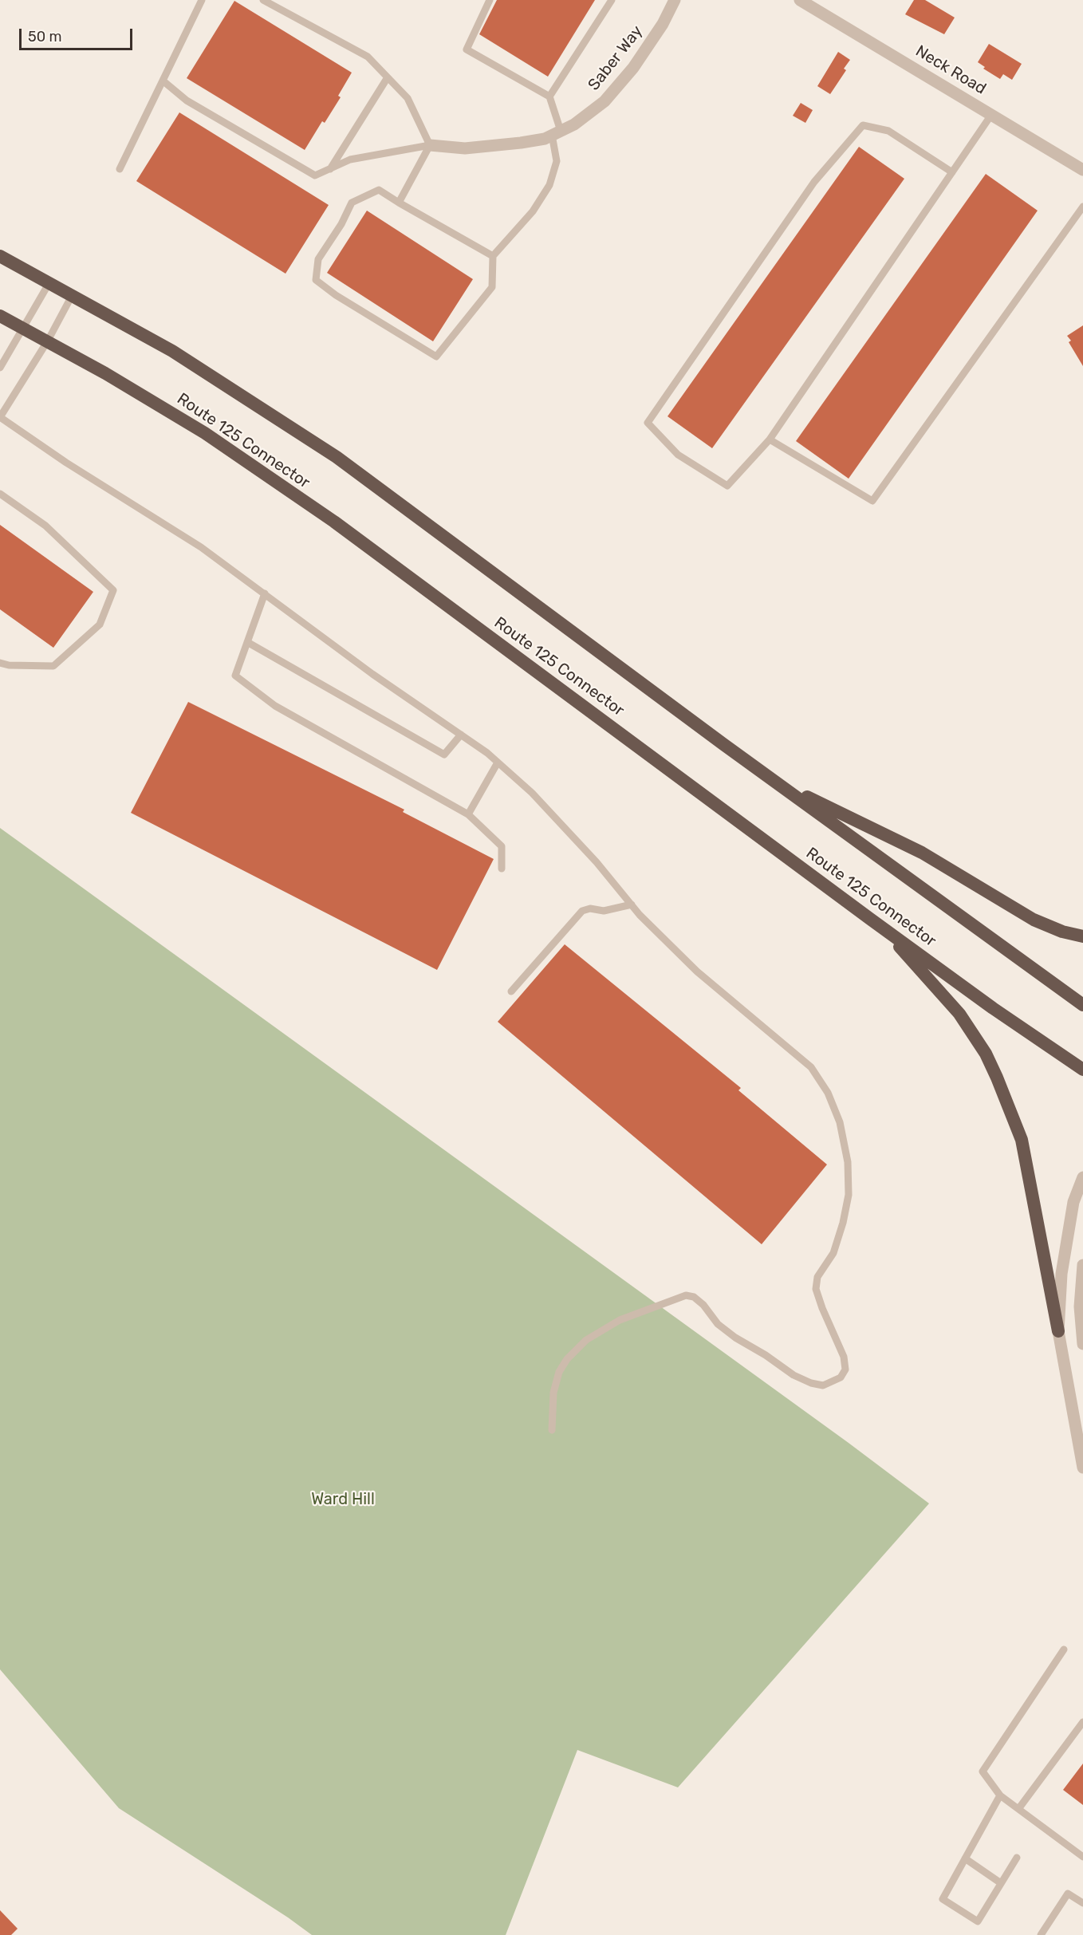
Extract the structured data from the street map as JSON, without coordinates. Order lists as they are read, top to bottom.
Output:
{
  "streets": {
    "highway": ["Route 125 Connector"],
    "street": ["Saber Way", "Neck Road"]
  },
  "parks": ["Ward Hill"],
  "scale_bar": "50 m"
}
